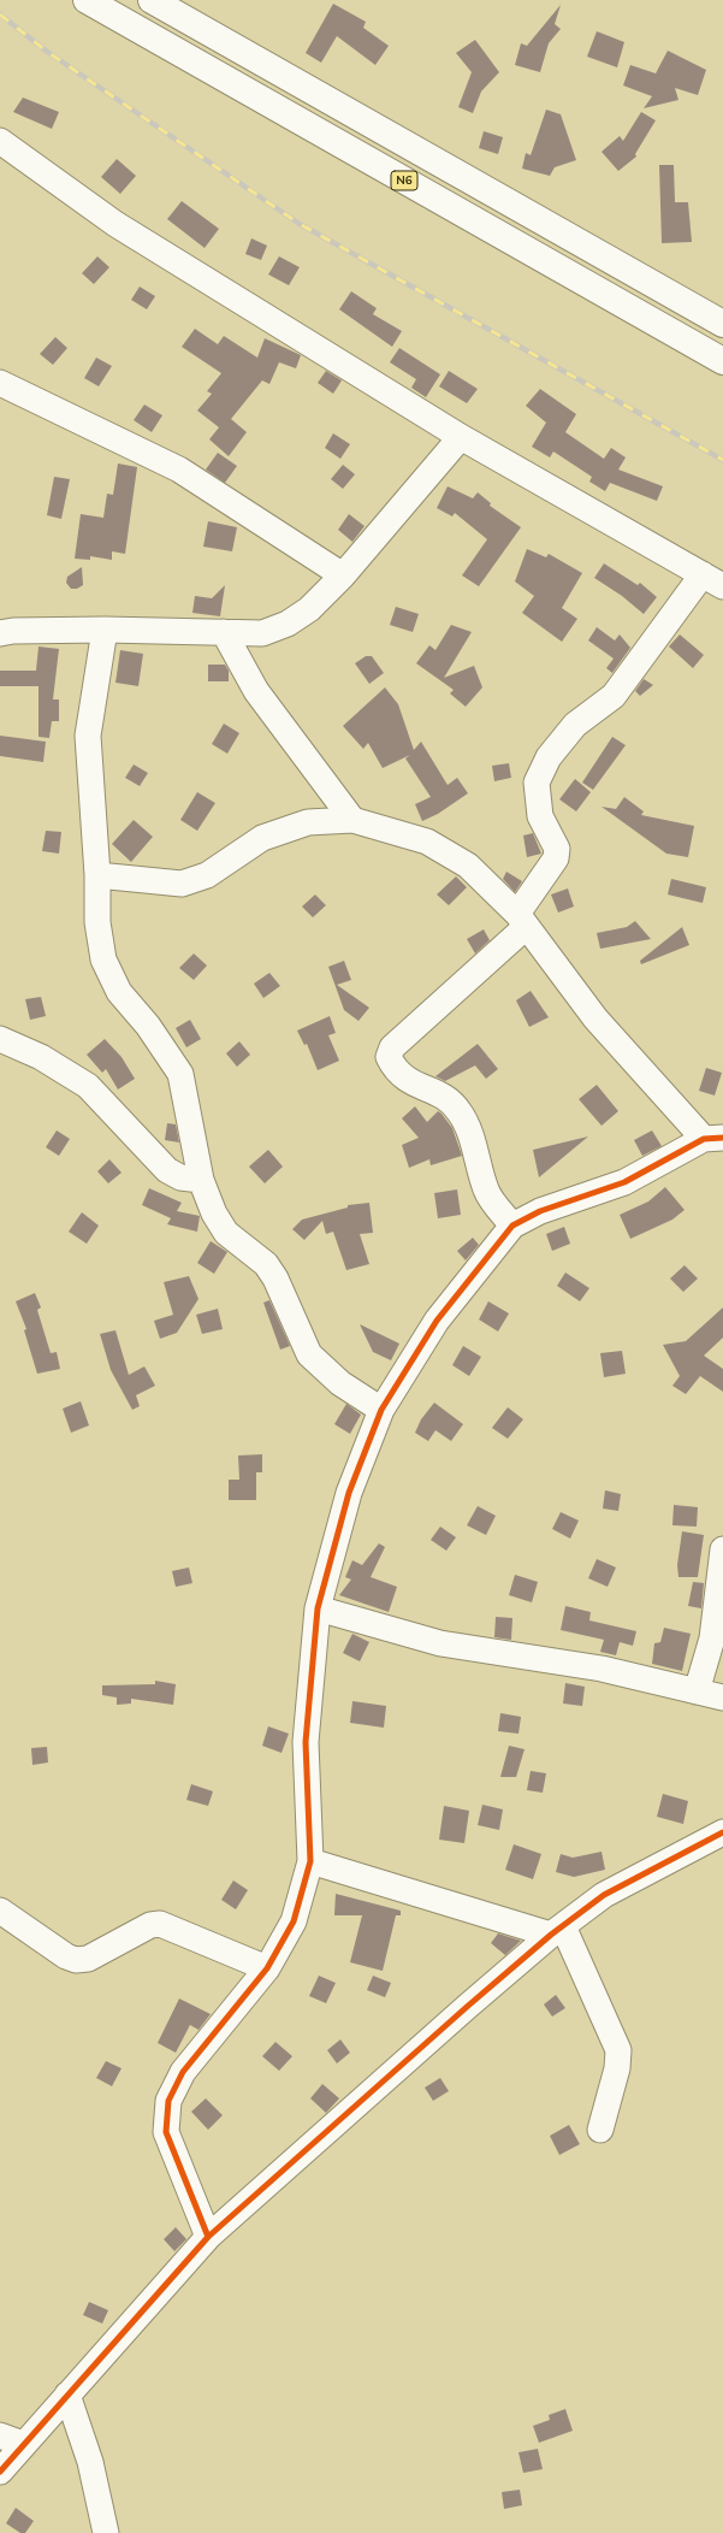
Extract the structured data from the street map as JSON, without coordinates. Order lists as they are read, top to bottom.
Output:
{
  "streets": {
    "highway": ["N6"]
  }
}
